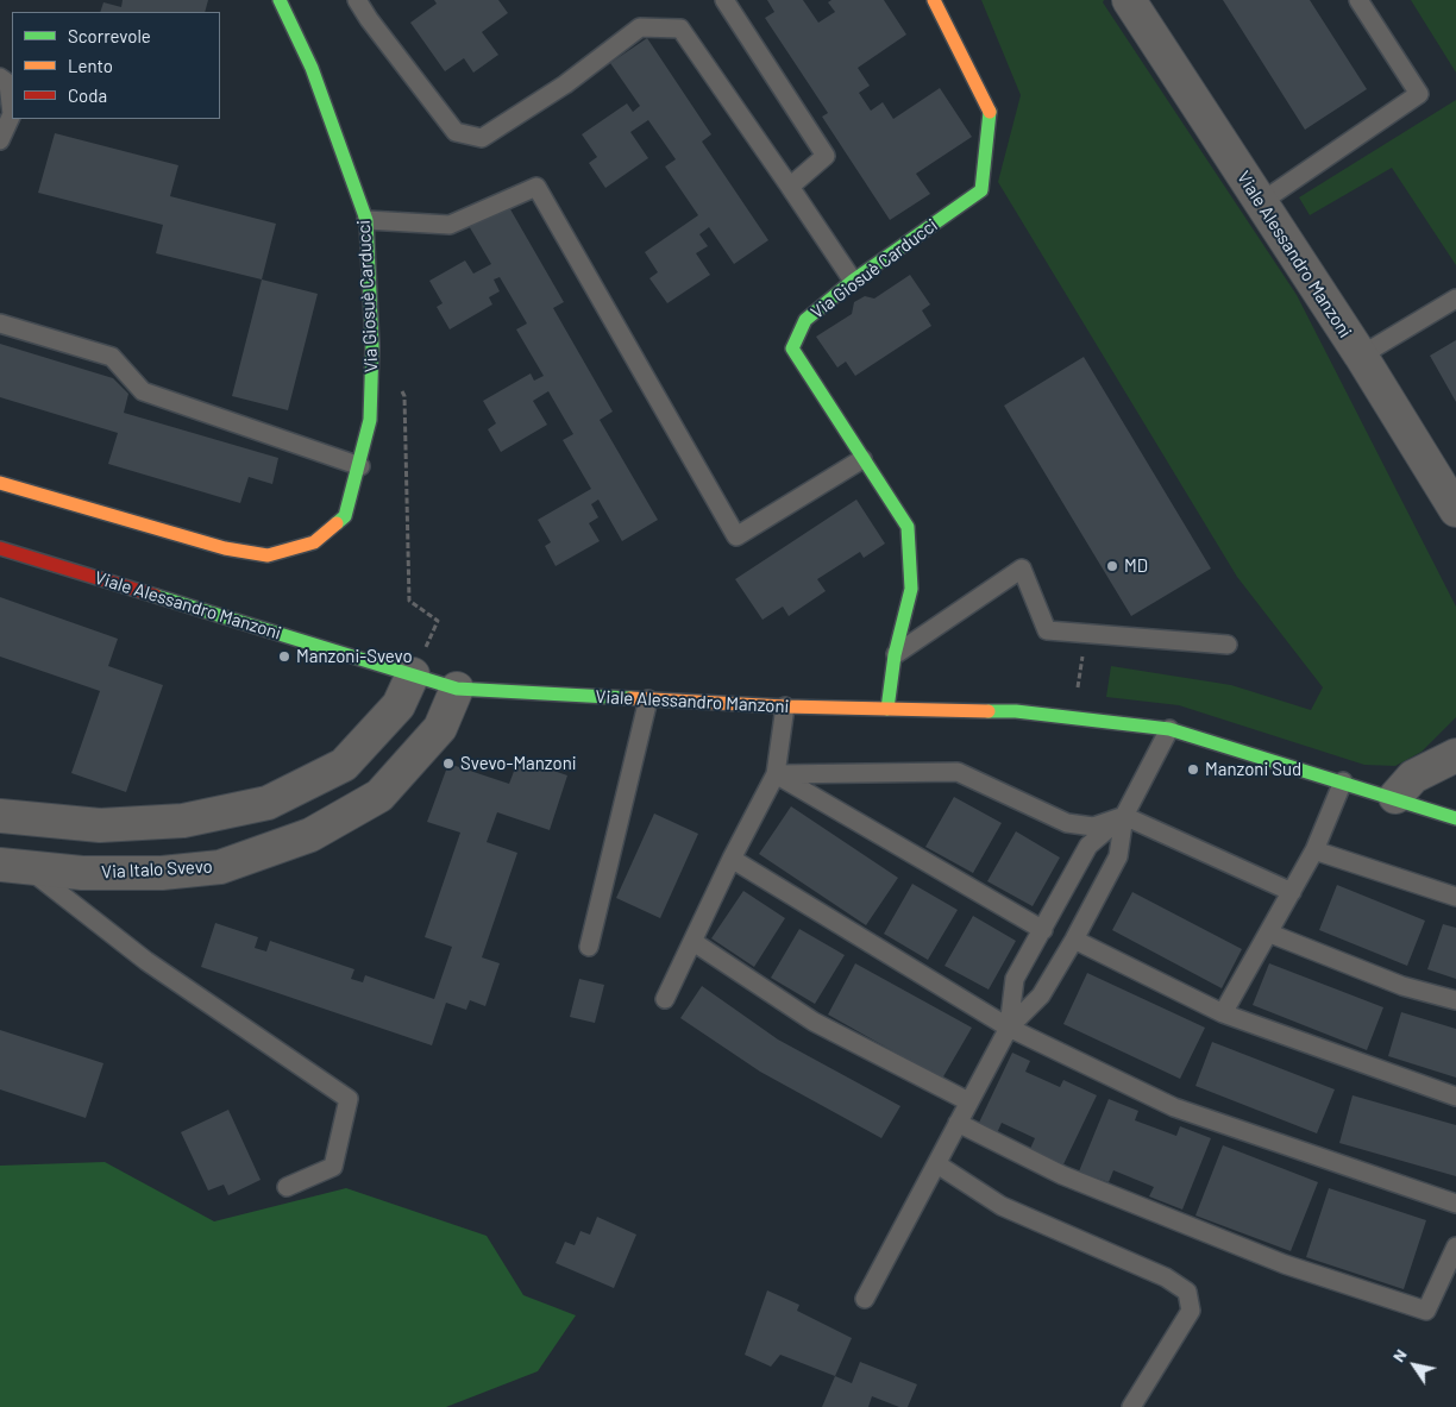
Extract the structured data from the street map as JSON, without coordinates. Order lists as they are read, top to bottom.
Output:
{
  "streets": {
    "street": ["Viale Alessandro Manzoni", "Via Giosuè Carducci", "Via Italo Svevo"]
  },
  "crossings": [
    ["Viale Alessandro Manzoni", "Via Giosuè Carducci"],
    ["Viale Alessandro Manzoni", "Via Italo Svevo"]
  ],
  "places": [
    "MD",
    "Manzoni-Svevo",
    "Svevo-Manzoni",
    "Manzoni Sud"
  ],
  "legend": ["Scorrevole", "Lento", "Coda"],
  "north": "top left"
}
